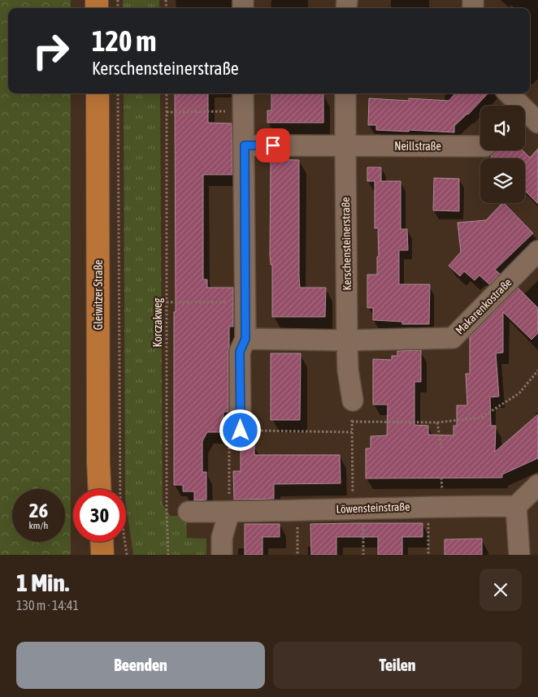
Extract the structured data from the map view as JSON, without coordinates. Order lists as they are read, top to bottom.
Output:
{
  "streets": {
    "main road": ["Gleiwitzer Straße"],
    "street": [
      "Neillstraße",
      "Kerschensteinerstraße",
      "Makarenkostraße",
      "Löwensteinstraße"
    ],
    "path": ["Korczakweg"]
  },
  "crossings": [
    ["Neillstraße", "Kerschensteinerstraße"],
    ["Kerschensteinerstraße", "Makarenkostraße"]
  ],
  "page": {
    "turn": ["120 m", "Kerschensteinerstraße"],
    "speed": "26 km/h",
    "limit": "30",
    "heading": ["1 Min.", "130 m · 14:41"],
    "buttons": ["Beenden", "Teilen"]
  }
}
